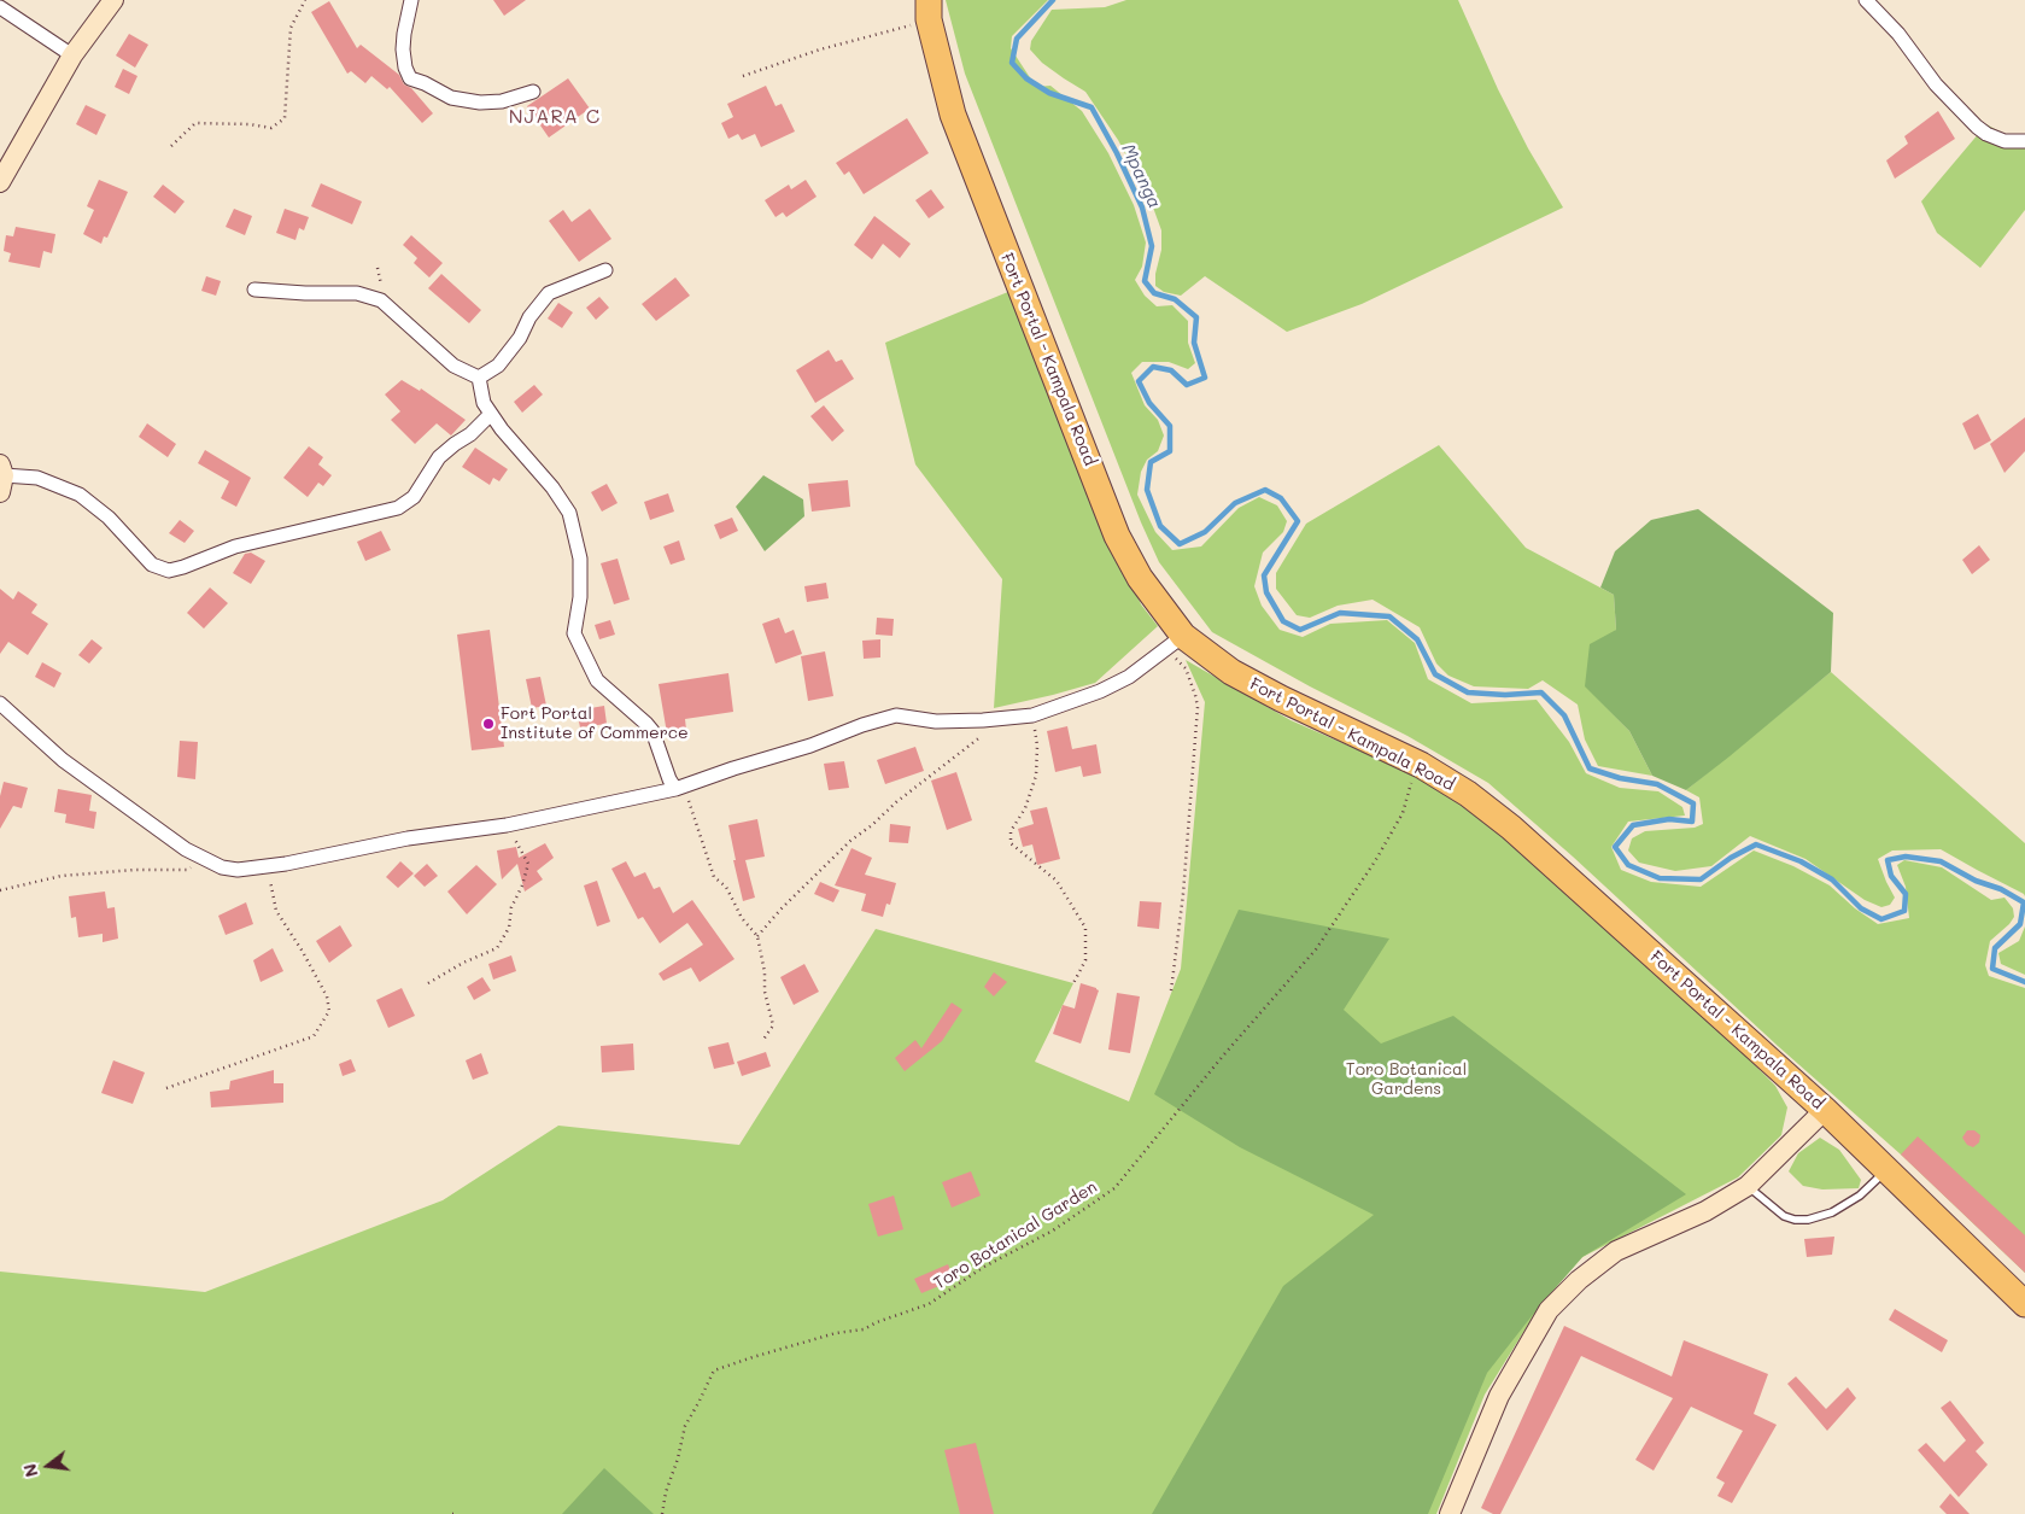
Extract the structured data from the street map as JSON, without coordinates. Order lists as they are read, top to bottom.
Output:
{
  "streets": {
    "highway": ["Fort Portal - Kampala Road"],
    "path": ["Toro Botanical Garden"]
  },
  "crossings": [
    ["Fort Portal - Kampala Road", "Toro Botanical Garden"]
  ],
  "districts": ["NJARA C"],
  "water": ["Mpanga"],
  "parks": ["Toro Botanical Gardens"],
  "places": ["Fort Portal Institute of Commerce"],
  "north": "left"
}
